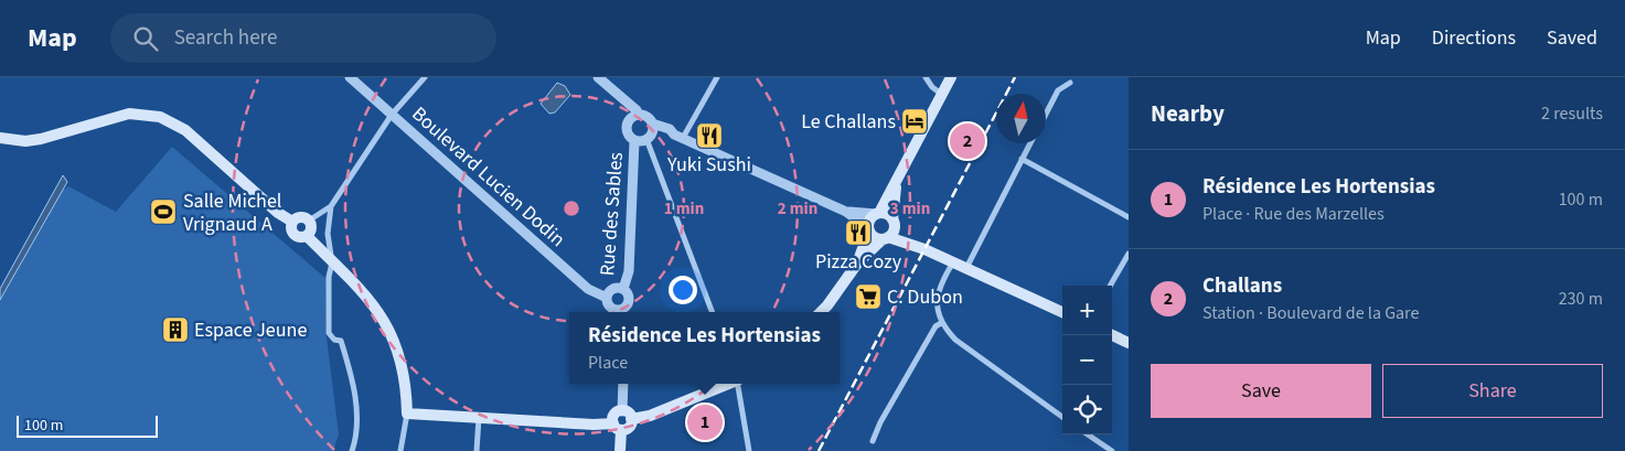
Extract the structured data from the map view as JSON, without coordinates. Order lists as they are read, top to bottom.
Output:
{
  "streets": {
    "street": ["Boulevard Lucien Dodin", "Rue des Sables"]
  },
  "crossings": [
    ["Boulevard Lucien Dodin", "Rue des Sables"]
  ],
  "places": {
    "hotel": ["Le Challans"],
    "restaurant": ["Yuki Sushi", "Pizza Cozy"],
    "sports": ["Salle Michel Vrignaud A"],
    "supermarket": ["C. Dubon"],
    "building": ["Espace Jeune"]
  },
  "scale_bar": "100 m",
  "north": "top",
  "page": {
    "header": "Map",
    "search": "Search here",
    "nav": ["Map", "Directions", "Saved"],
    "heading": ["Nearby", "2 results"],
    "pins": ["2", "1"],
    "list": [
      {
        "mark": "1",
        "name": "Résidence Les Hortensias",
        "note": "Place · Rue des Marzelles",
        "value": "100 m"
      },
      {
        "mark": "2",
        "name": "Challans",
        "note": "Station · Boulevard de la Gare",
        "value": "230 m"
      }
    ],
    "map_buttons": ["+", "−"],
    "popup": ["Résidence Les Hortensias", "Place"],
    "buttons": ["Save", "Share"],
    "scale": "100 m"
  },
  "rings": ["1 min", "2 min", "3 min"]
}
